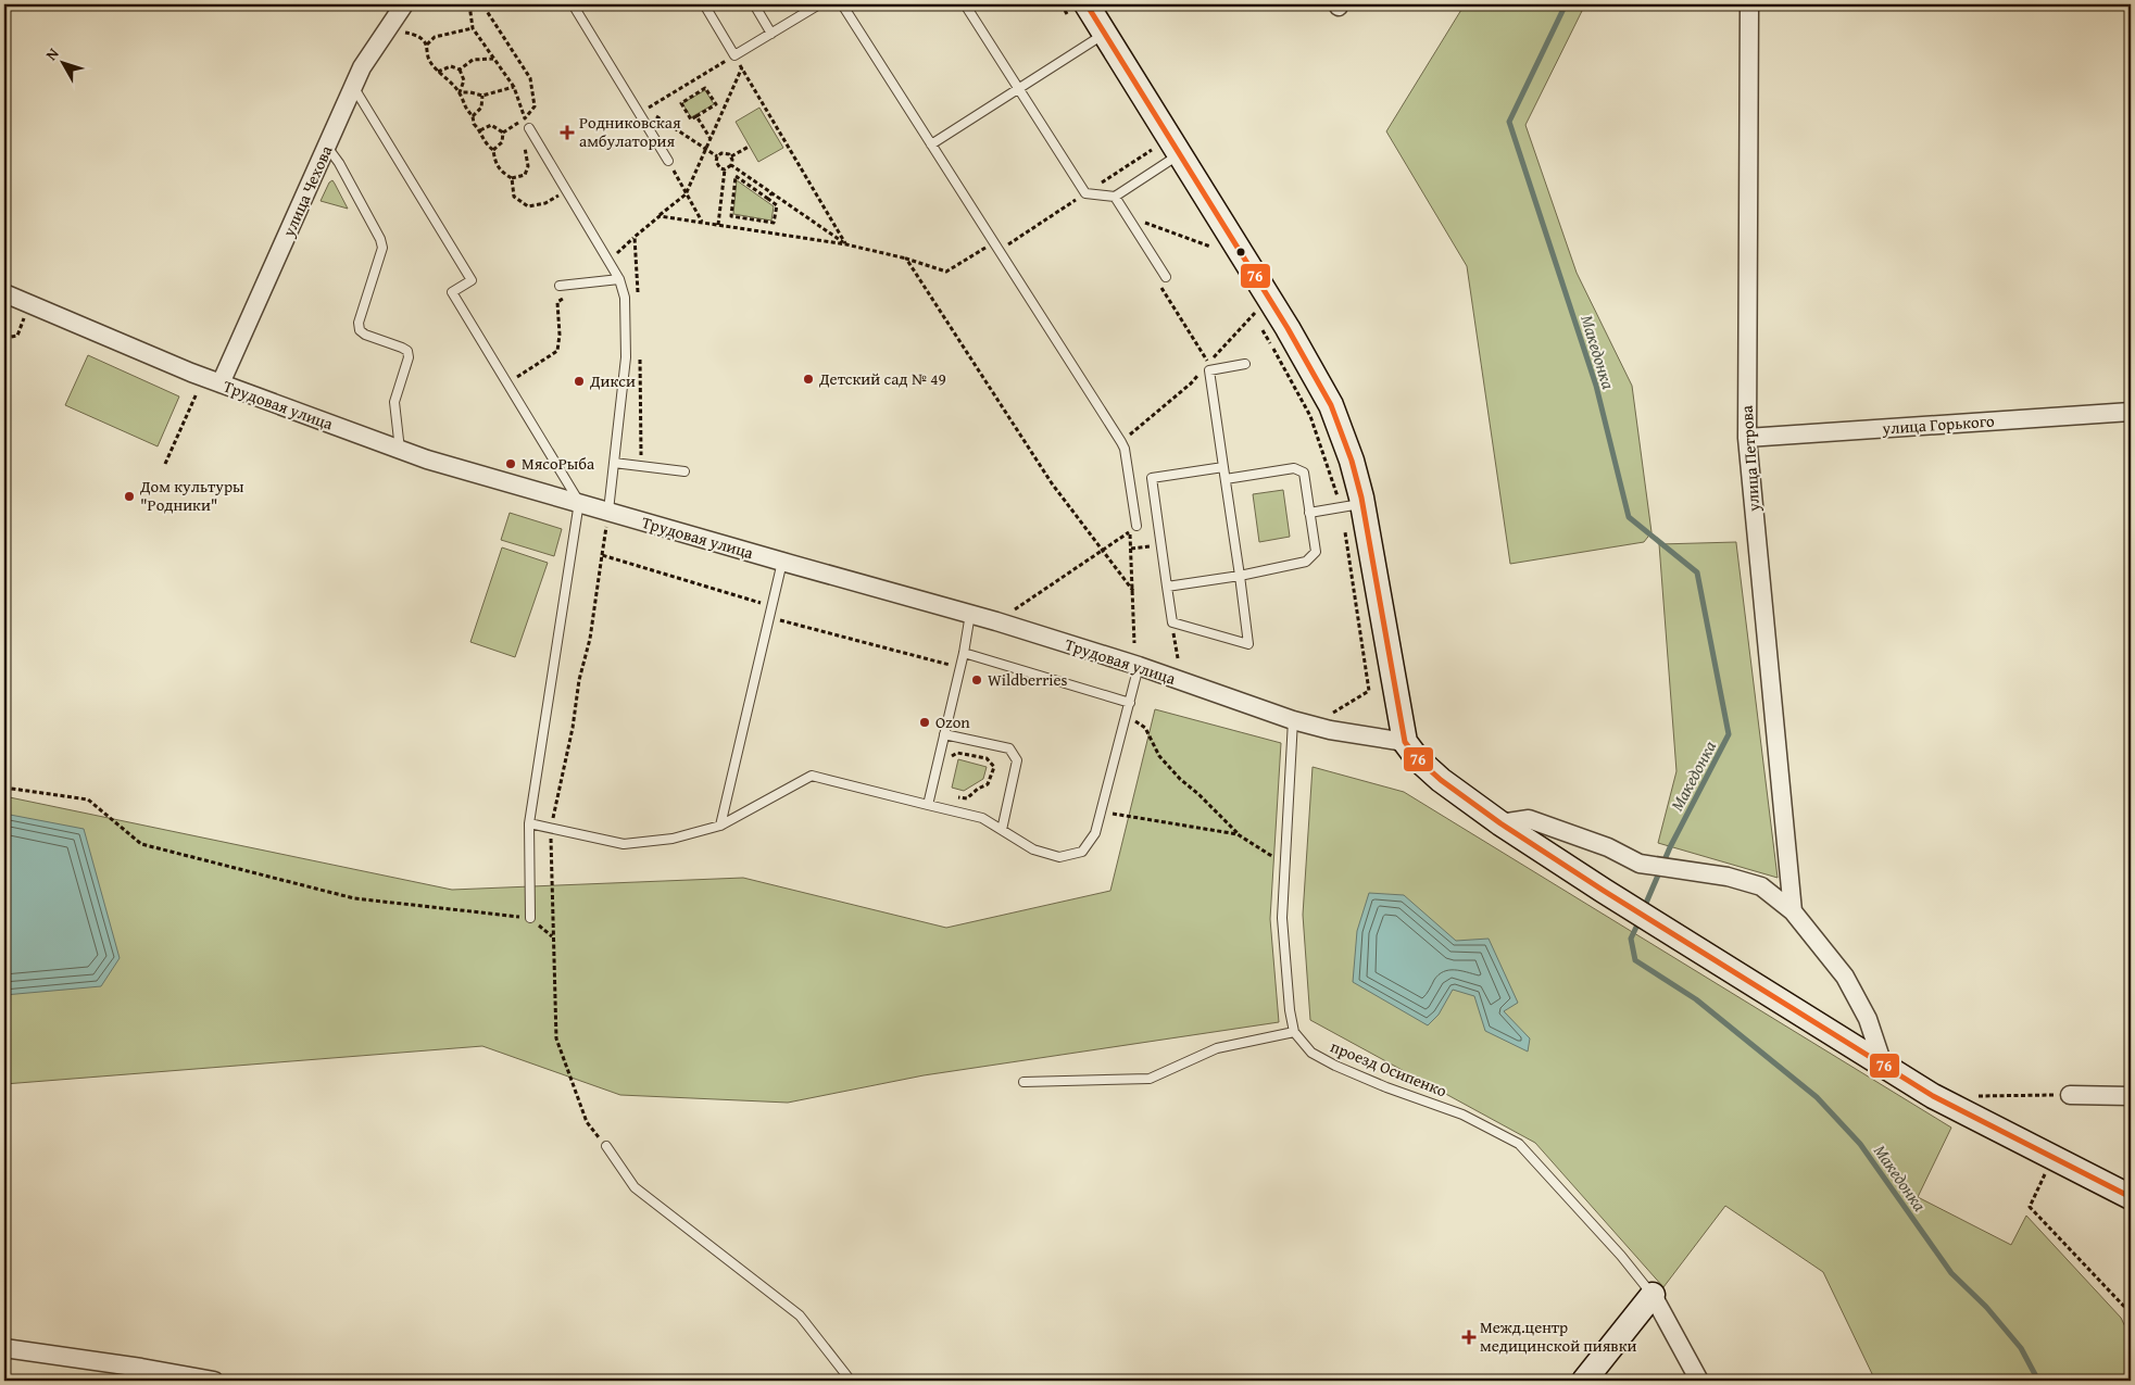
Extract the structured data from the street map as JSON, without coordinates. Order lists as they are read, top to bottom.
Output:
{
  "streets": {
    "street": [
      "улица Чехова",
      "Трудовая улица",
      "улица Горького",
      "улица Петрова"
    ],
    "lane": ["проезд Осипенко"]
  },
  "crossings": [
    ["улица Чехова", "Трудовая улица"],
    ["Трудовая улица", "проезд Осипенко"],
    ["улица Горького", "улица Петрова"]
  ],
  "water": ["Македонка"],
  "places": {
    "health": ["Родниковская амбулатория", "Межд.центр медицинской пиявки"],
    "other": [
      "Детский сад № 49",
      "Дикси",
      "МясоРыба",
      "Дом культуры \"Родники\"",
      "Wildberries",
      "Ozon"
    ]
  },
  "lines": ["transit line 76"],
  "north": "top left"
}
